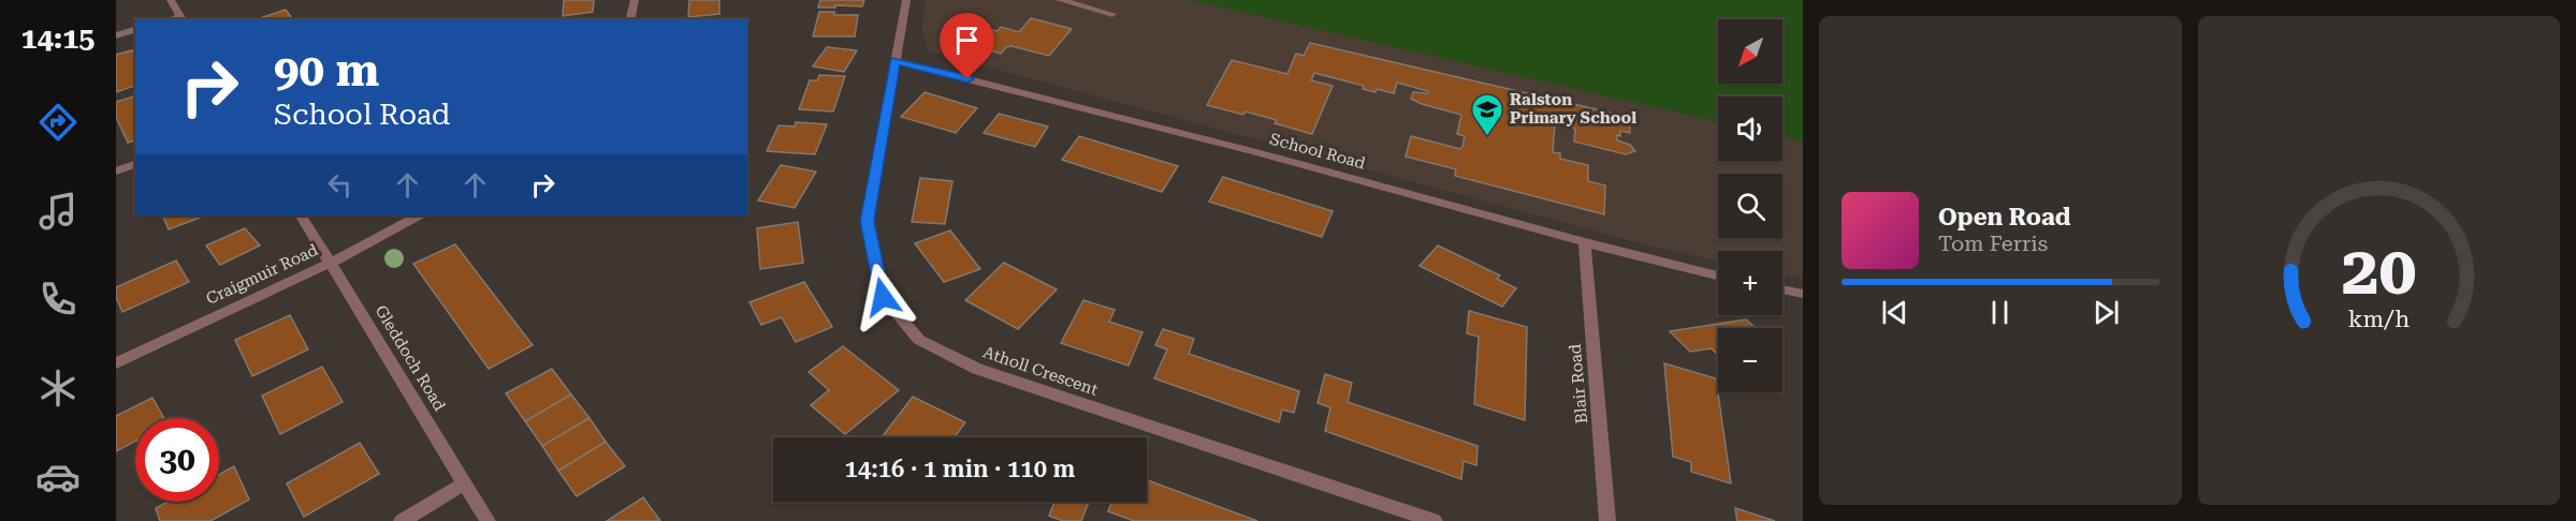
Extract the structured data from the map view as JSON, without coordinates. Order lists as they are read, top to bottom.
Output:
{
  "streets": {
    "street": [
      "School Road",
      "Craigmuir Road",
      "Gleddoch Road",
      "Atholl Crescent",
      "Blair Road"
    ]
  },
  "crossings": [
    ["School Road", "Atholl Crescent"],
    ["School Road", "Blair Road"],
    ["Craigmuir Road", "Gleddoch Road"]
  ],
  "places": {
    "school or university": ["Ralston Primary School"]
  },
  "north": "bottom left",
  "page": {
    "tabs": "14:15",
    "map_buttons": ["+", "−"],
    "turn": ["90 m", "School Road"],
    "song": ["Open Road", "Tom Ferris"],
    "limit": "30",
    "trip": "14:16 · 1 min · 110 m",
    "gauge": ["20", "km/h"]
  }
}
